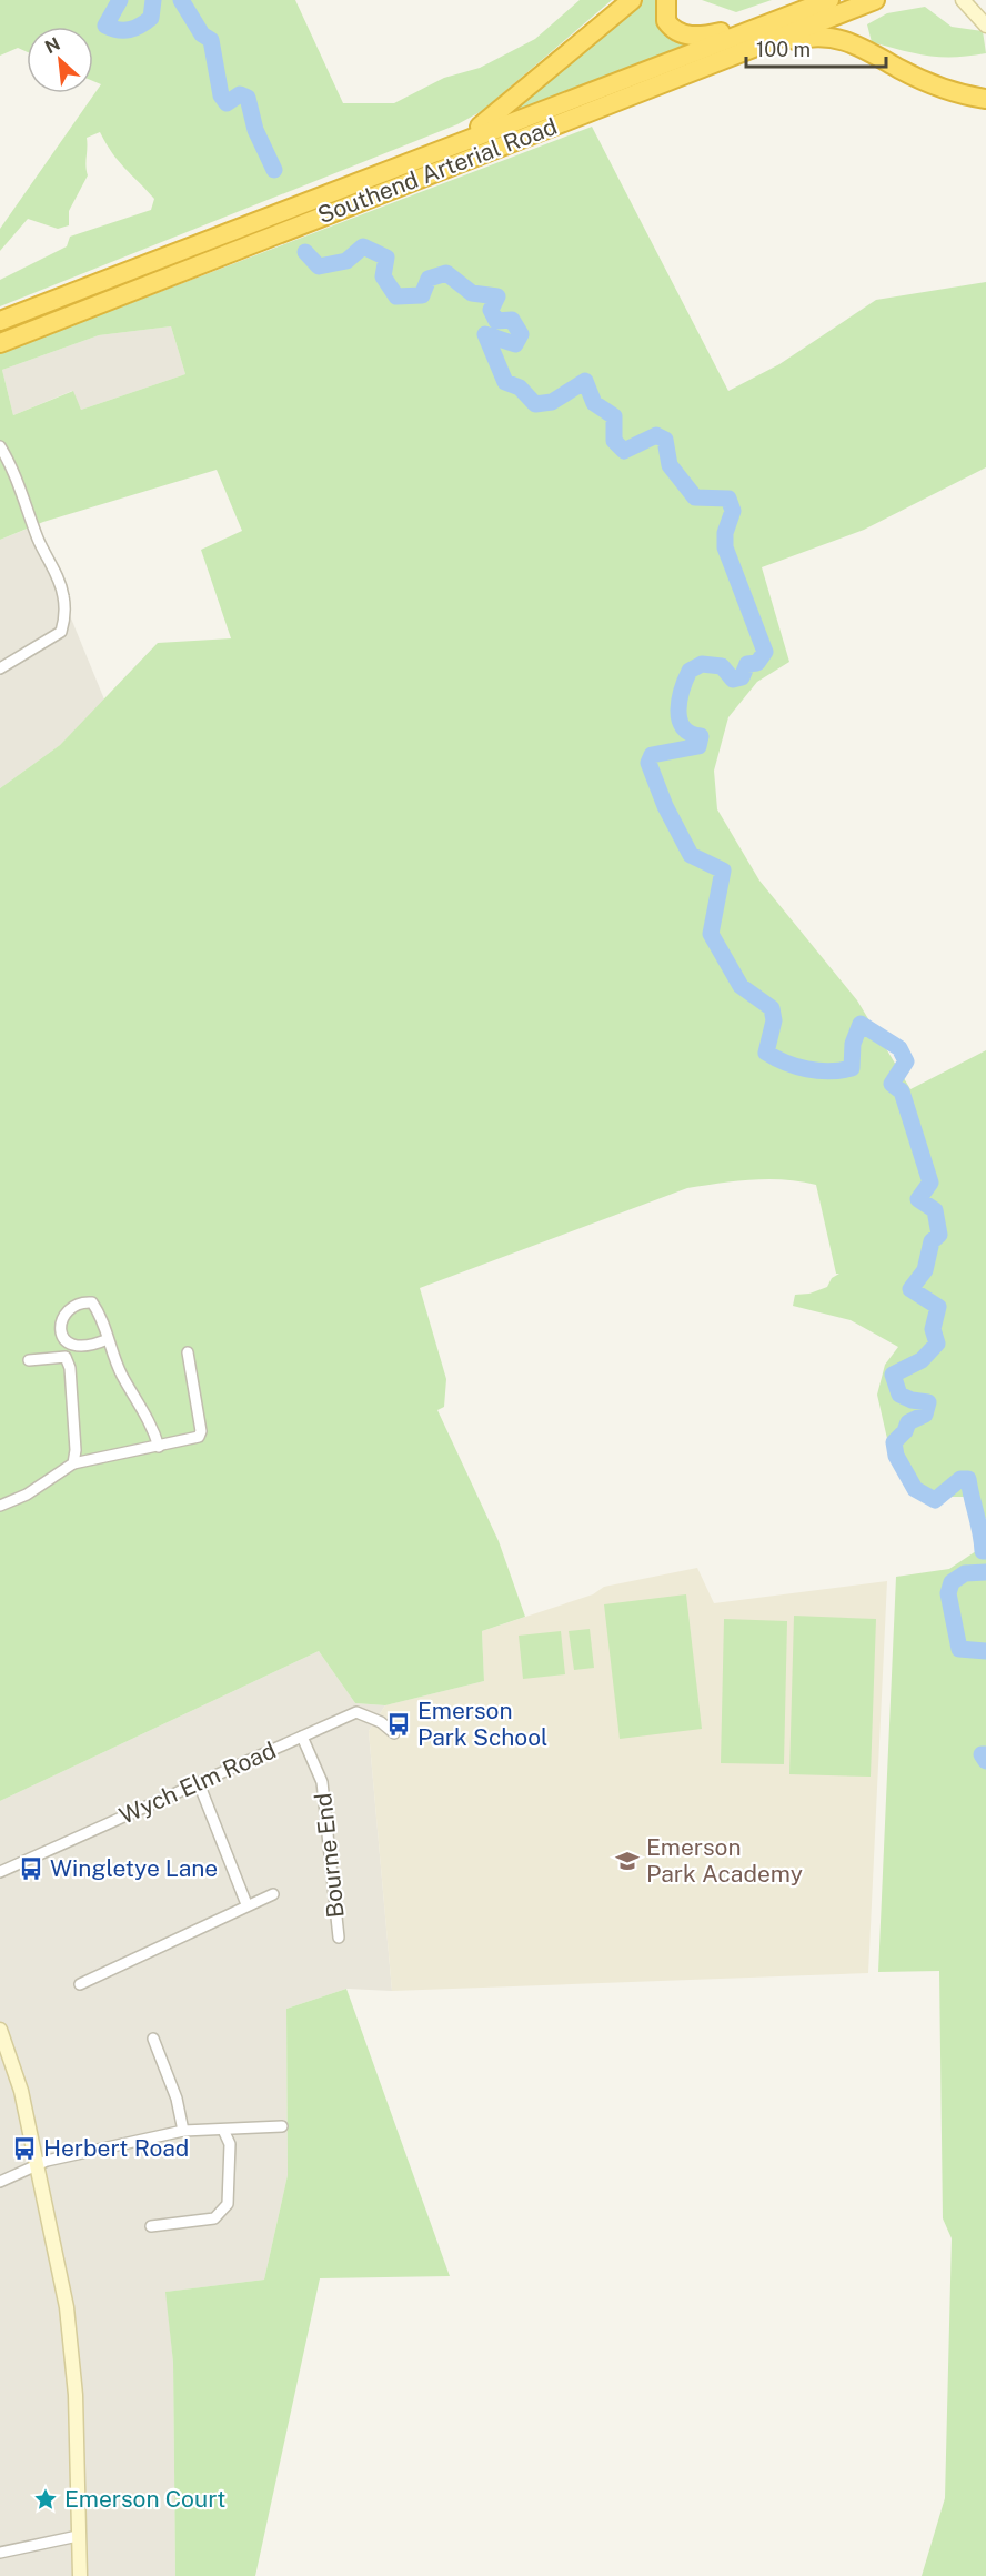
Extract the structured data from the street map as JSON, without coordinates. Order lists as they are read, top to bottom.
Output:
{
  "streets": {
    "highway": ["Southend Arterial Road"],
    "street": ["Wych Elm Road", "Bourne End"]
  },
  "crossings": [
    ["Wych Elm Road", "Bourne End"]
  ],
  "places": {
    "bus stop": ["Emerson Park School", "Wingletye Lane", "Herbert Road"],
    "school or university": ["Emerson Park Academy"],
    "place": ["Emerson Court"]
  },
  "scale_bar": "100 m",
  "north": "top left"
}
